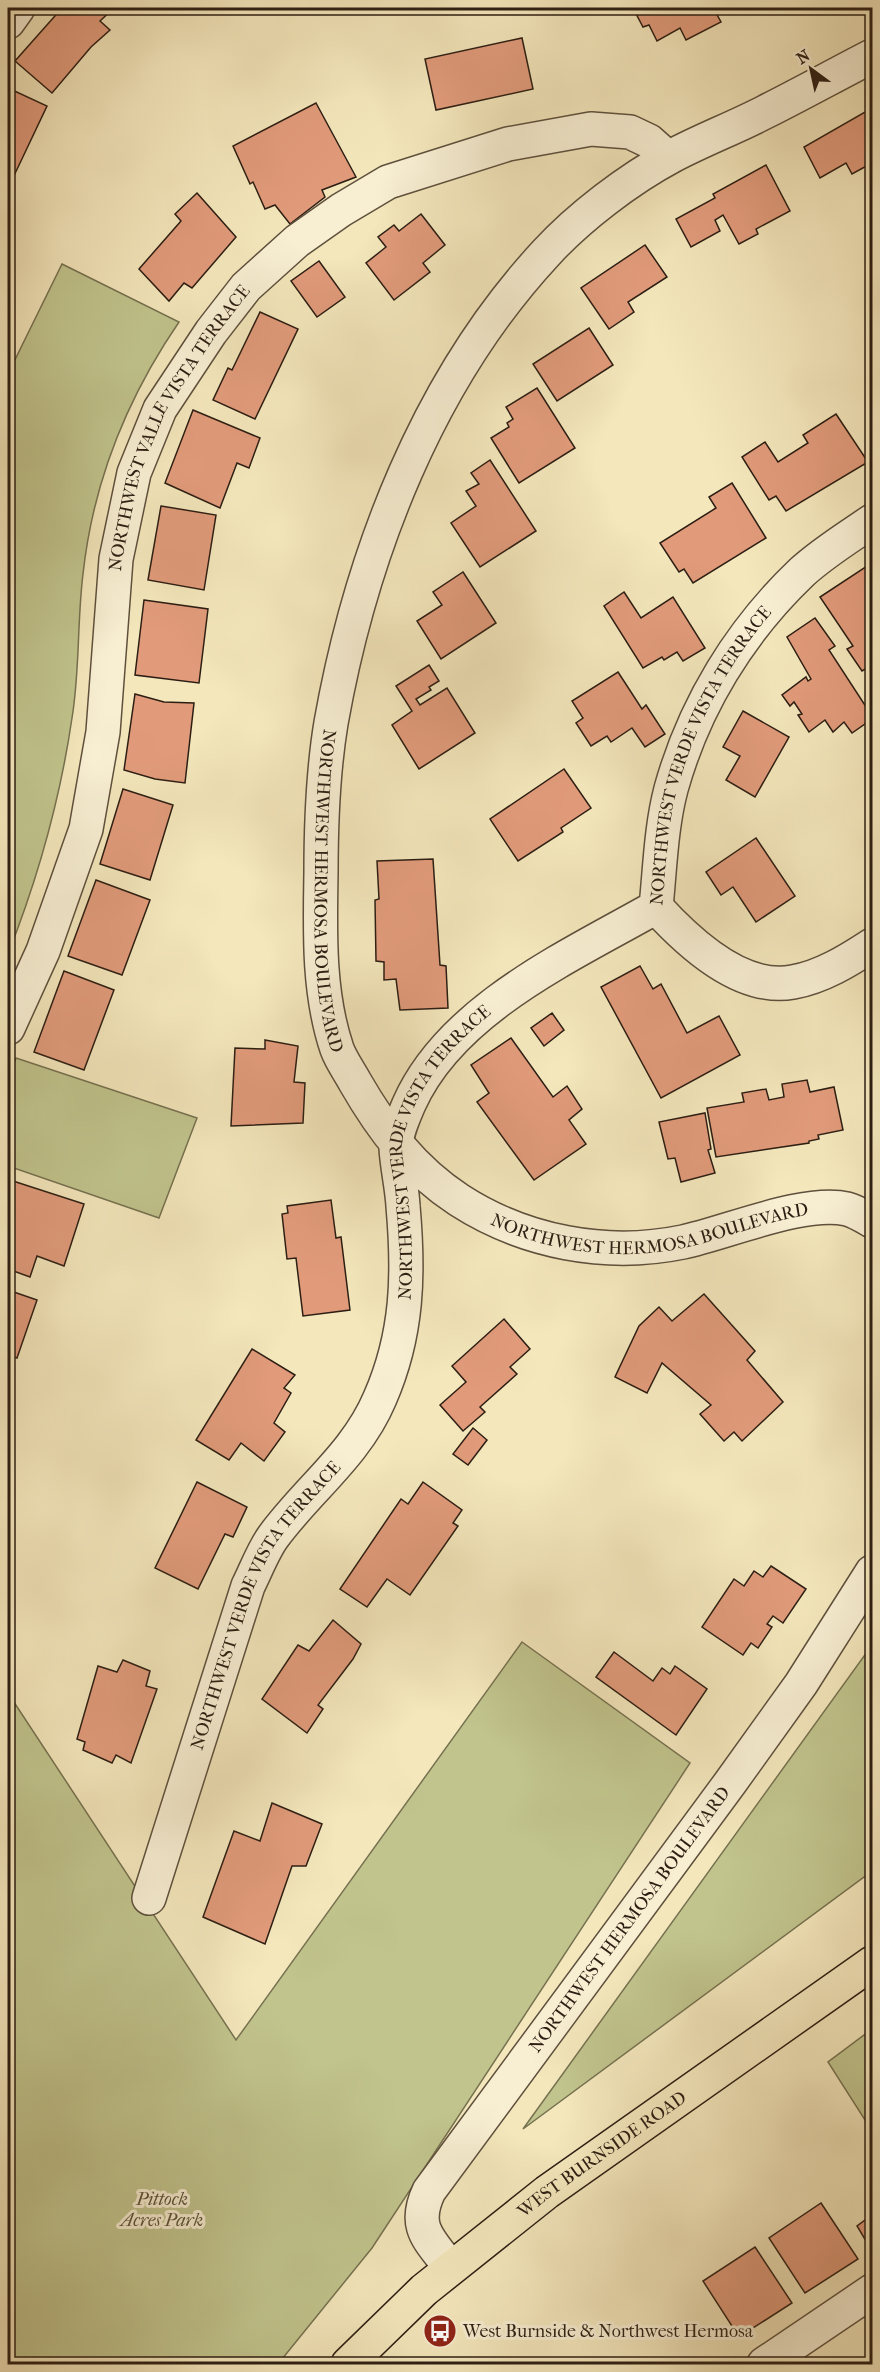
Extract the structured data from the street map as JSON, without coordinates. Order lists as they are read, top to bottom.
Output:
{
  "streets": {
    "main road": ["WEST BURNSIDE ROAD"],
    "street": ["NORTHWEST VALLE VISTA TERRACE", "NORTHWEST VERDE VISTA TERRACE", "NORTHWEST HERMOSA BOULEVARD"]
  },
  "crossings": [
    ["NORTHWEST VALLE VISTA TERRACE", "NORTHWEST HERMOSA BOULEVARD"],
    ["NORTHWEST VERDE VISTA TERRACE", "NORTHWEST HERMOSA BOULEVARD"],
    ["NORTHWEST HERMOSA BOULEVARD", "WEST BURNSIDE ROAD"]
  ],
  "parks": ["Pittock Acres Park"],
  "places": {
    "bus stop": ["West Burnside & Northwest Hermosa"]
  },
  "north": "top left"
}
